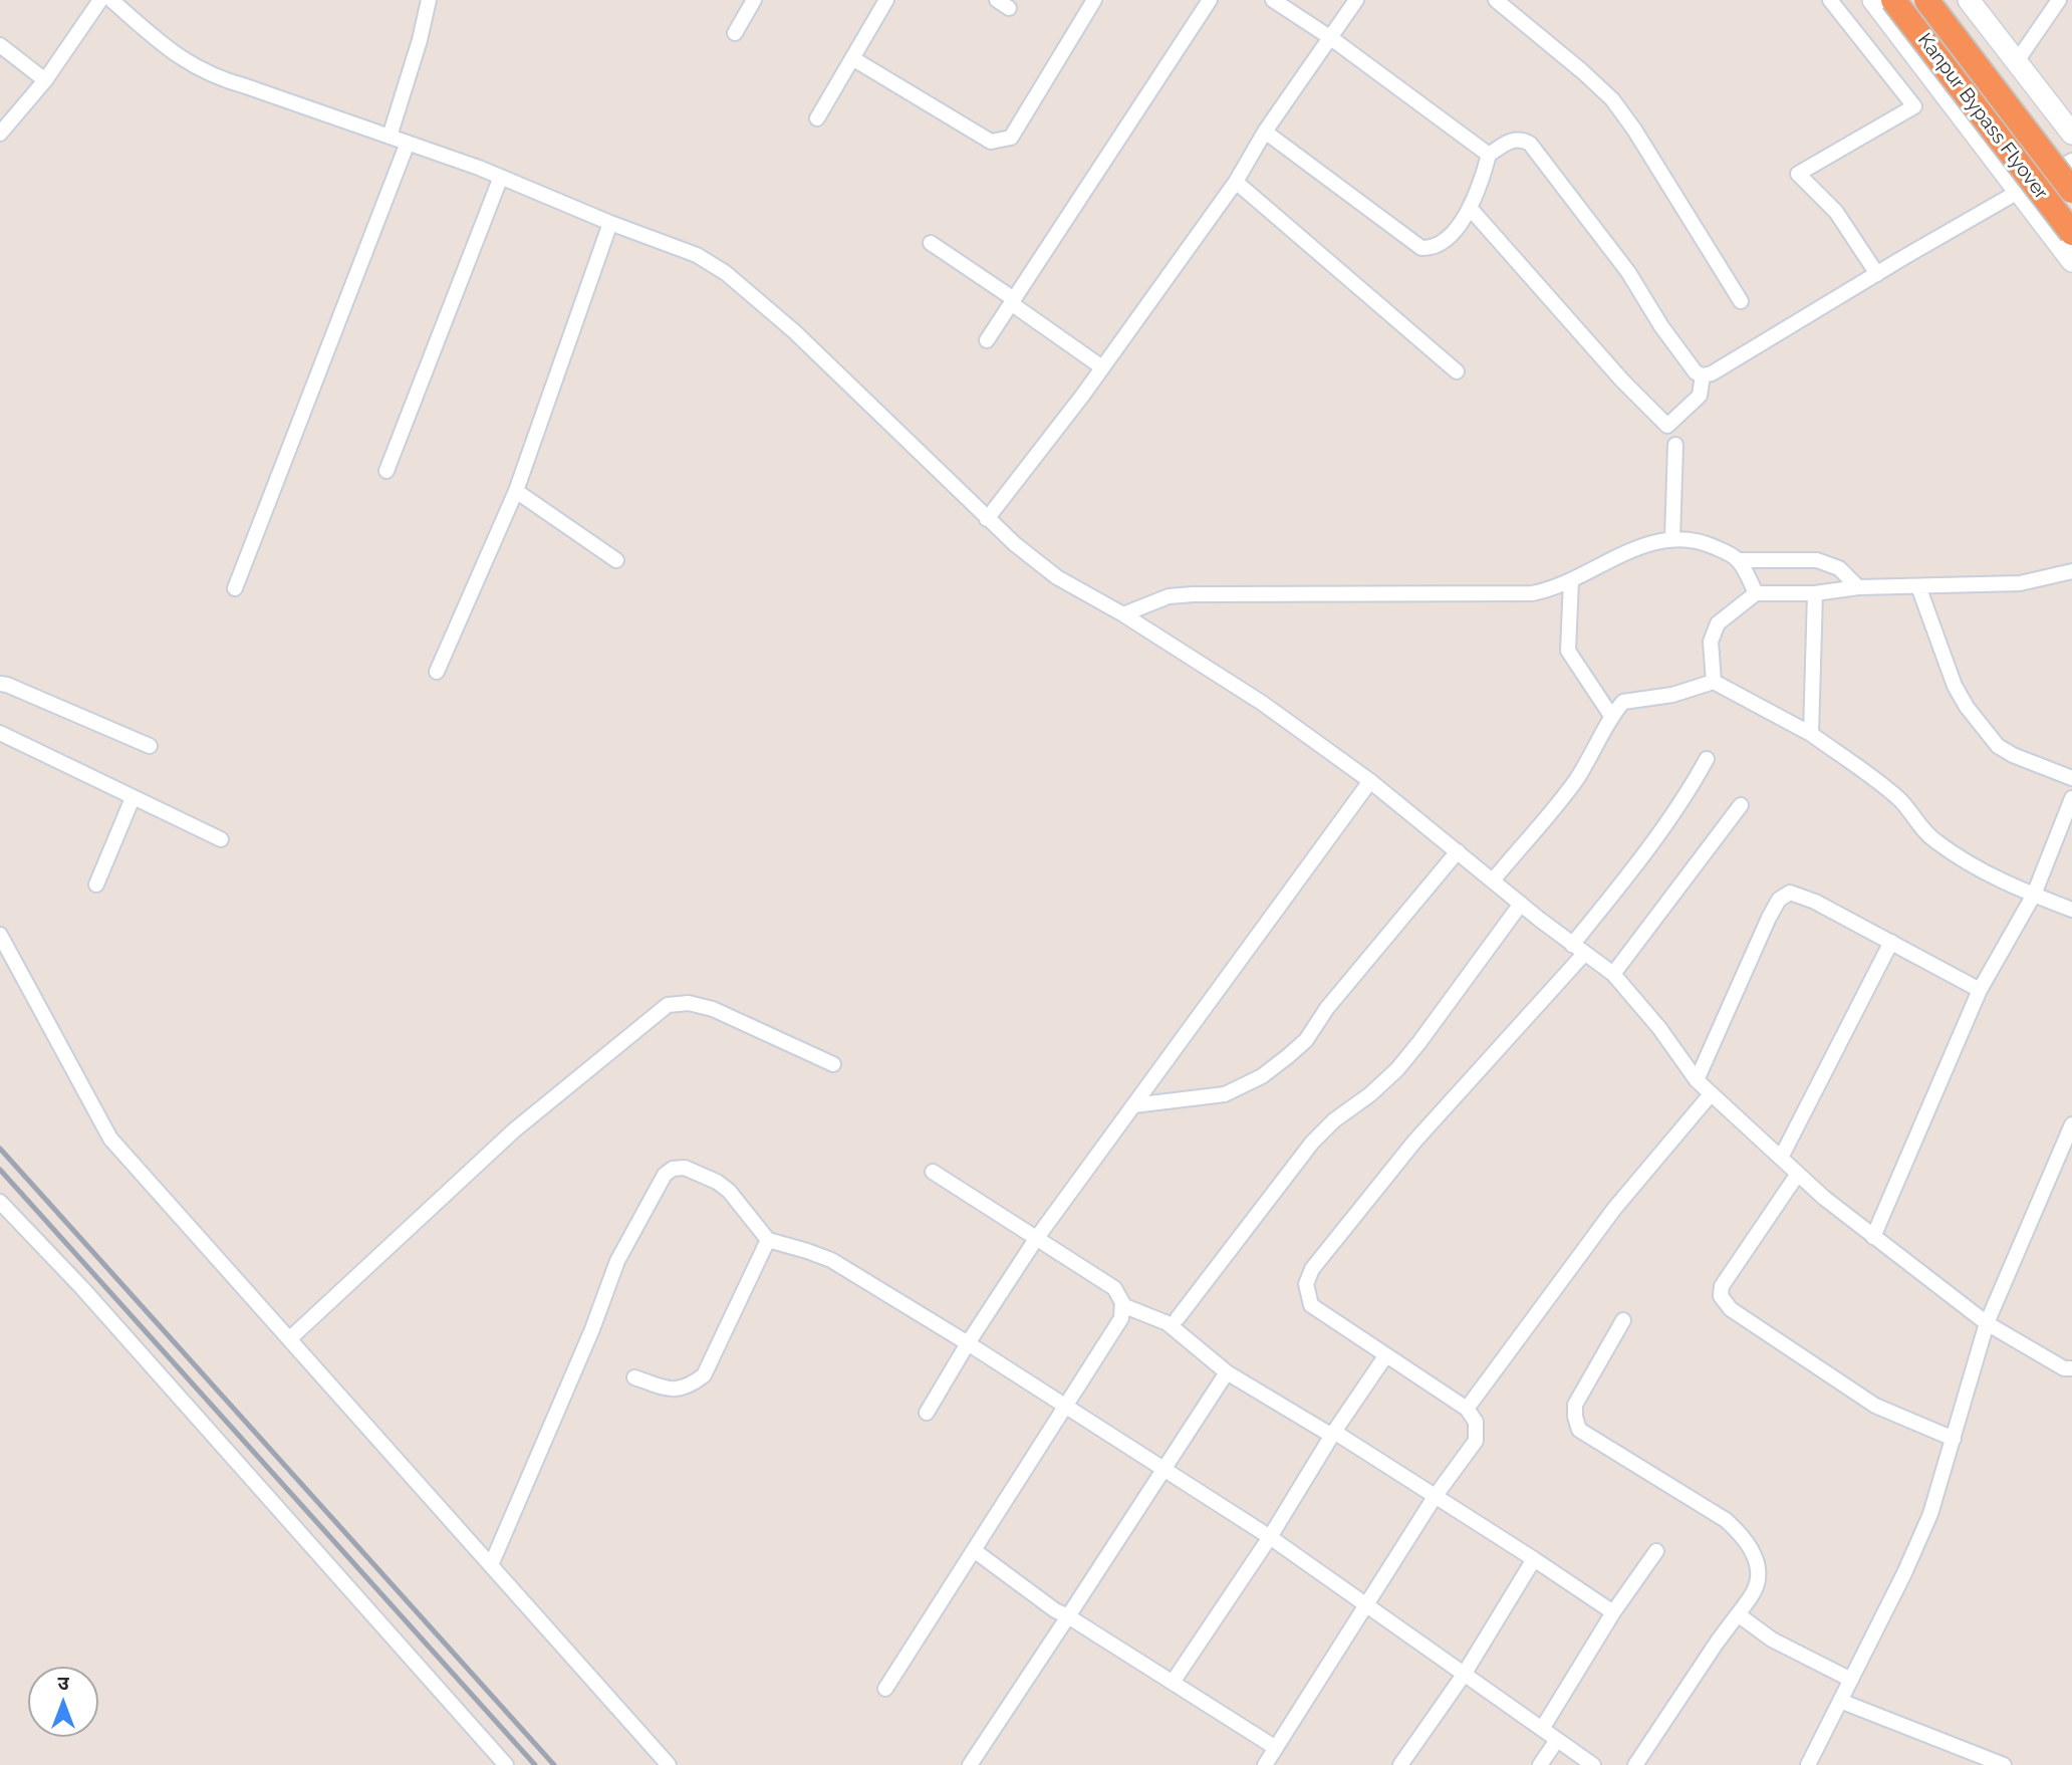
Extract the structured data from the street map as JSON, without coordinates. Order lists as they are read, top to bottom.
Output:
{
  "streets": {
    "highway": ["Kanpur Bypass Flyover"]
  },
  "north": "top"
}
